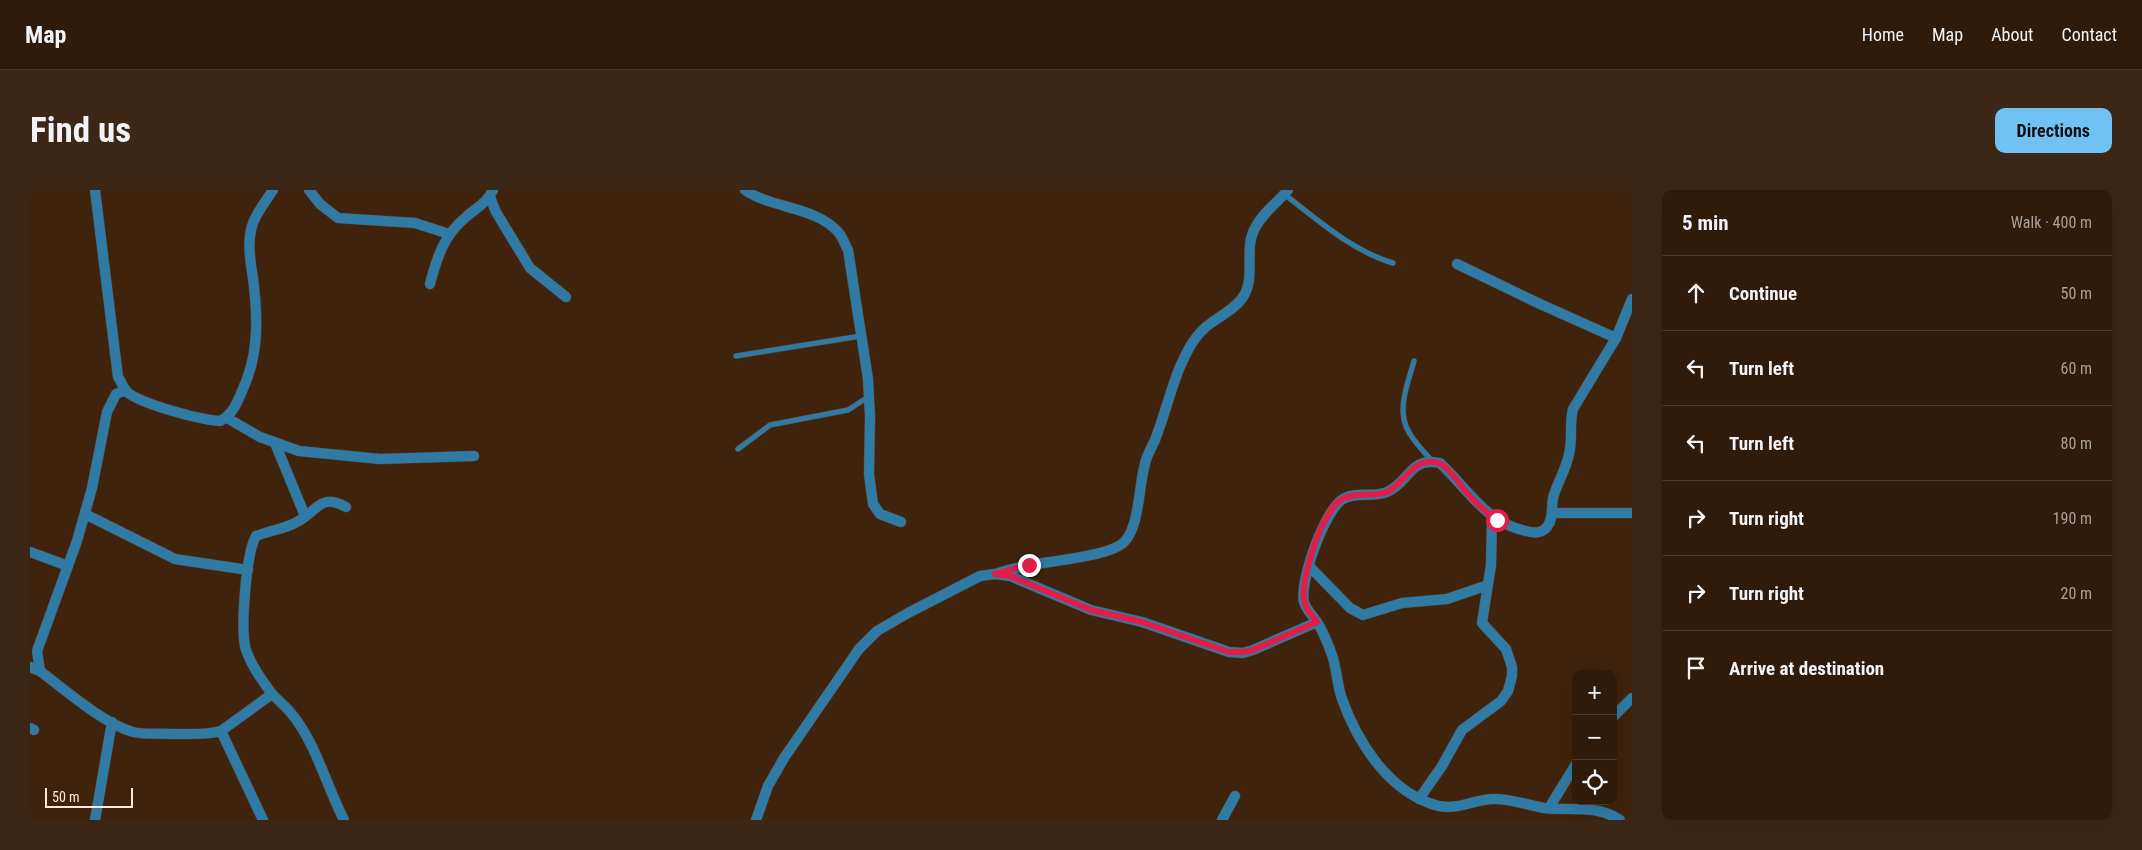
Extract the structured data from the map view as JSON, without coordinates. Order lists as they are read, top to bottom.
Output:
{
  "scale_bar": "50 m",
  "page": {
    "header": "Map",
    "nav": [
      "Home",
      "Map",
      "About",
      "Contact"
    ],
    "buttons": "Directions",
    "title": "Find us",
    "heading": ["5 min", "Walk · 400 m"],
    "list": [
      ["Continue", "50 m"],
      ["Turn left", "60 m"],
      ["Turn left", "80 m"],
      ["Turn right", "190 m"],
      ["Turn right", "20 m"],
      "Arrive at destination"
    ],
    "map_buttons": ["+", "−"],
    "scale": "50 m"
  }
}
